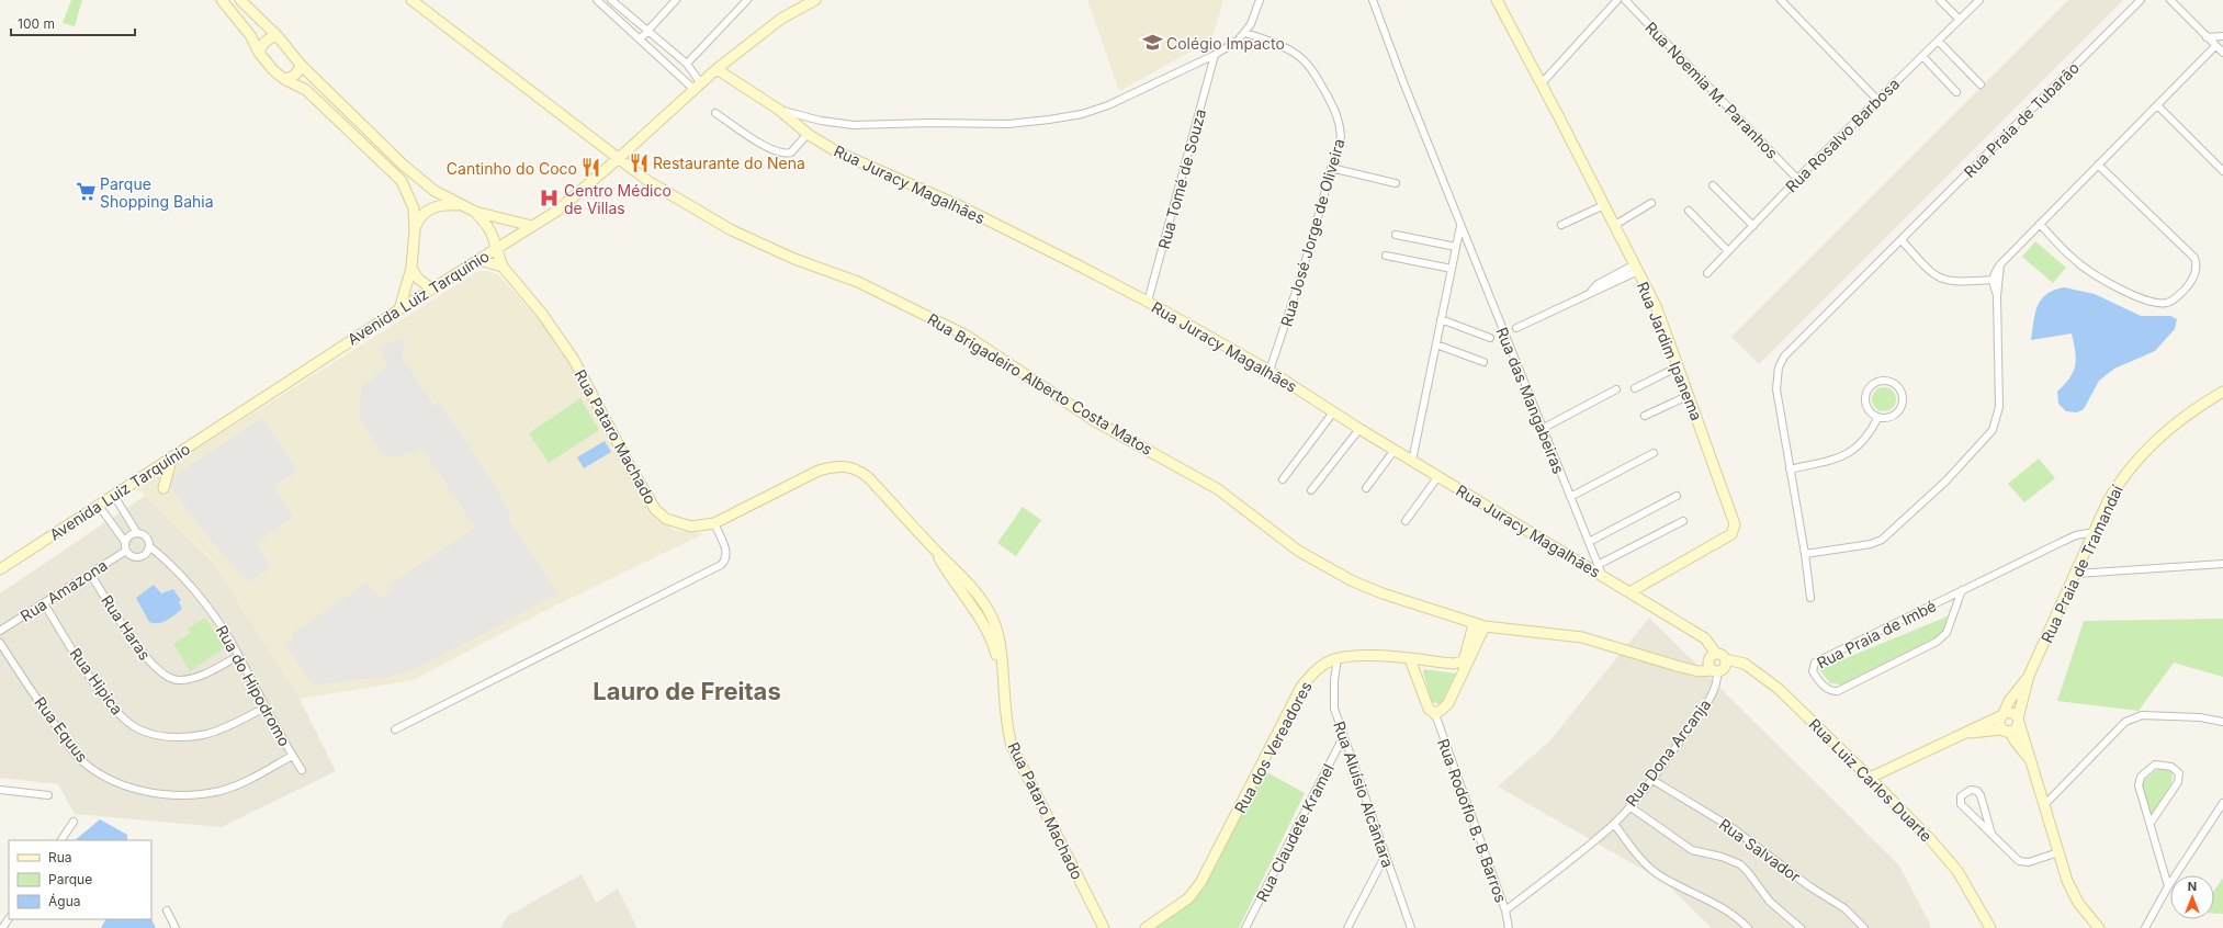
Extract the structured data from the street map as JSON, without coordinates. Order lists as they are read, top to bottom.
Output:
{
  "streets": {
    "street": [
      "Rua Noemia M. Paranhos",
      "Rua Praia de Tubarão",
      "Rua Rosalvo Barbosa",
      "Rua Tomé de Souza",
      "Rua Juracy Magalhães",
      "Rua José Jorge de Oliveira",
      "Avenida Luiz Tarquínio",
      "Rua Jardim Ipanema",
      "Rua Brigadeiro Alberto Costa Matos",
      "Rua das Mangabeiras",
      "Rua Pataro Machado",
      "Rua Praia de Tramandaí",
      "Rua Amazona",
      "Rua Haras",
      "Rua Praia de Imbé",
      "Rua Hipica",
      "Rua do Hipodromo",
      "Rua Equus",
      "Rua dos Vereadores",
      "Rua Dona Arcanja",
      "Rua Luiz Carlos Duarte",
      "Rua Aluísio Alcântara",
      "Rua Rodoflo B. B Barros",
      "Rua Claudete Kramel",
      "Rua Salvador"
    ]
  },
  "crossings": [
    ["Rua Noemia M. Paranhos", "Rua Rosalvo Barbosa"],
    ["Rua Tomé de Souza", "Rua Juracy Magalhães"],
    ["Rua Juracy Magalhães", "Rua José Jorge de Oliveira"],
    ["Rua Juracy Magalhães", "Avenida Luiz Tarquínio"],
    ["Rua Juracy Magalhães", "Rua Jardim Ipanema"],
    ["Rua Juracy Magalhães", "Rua das Mangabeiras"],
    ["Rua Juracy Magalhães", "Rua Luiz Carlos Duarte"],
    ["Avenida Luiz Tarquínio", "Rua Brigadeiro Alberto Costa Matos"],
    ["Avenida Luiz Tarquínio", "Rua Pataro Machado"],
    ["Rua Brigadeiro Alberto Costa Matos", "Rua dos Vereadores"],
    ["Rua Brigadeiro Alberto Costa Matos", "Rua Dona Arcanja"],
    ["Rua Praia de Tramandaí", "Rua Praia de Imbé"],
    ["Rua Amazona", "Rua Haras"],
    ["Rua Amazona", "Rua Hipica"],
    ["Rua Amazona", "Rua do Hipodromo"],
    ["Rua Haras", "Rua do Hipodromo"],
    ["Rua Hipica", "Rua do Hipodromo"],
    ["Rua do Hipodromo", "Rua Equus"],
    ["Rua dos Vereadores", "Rua Aluísio Alcântara"],
    ["Rua Dona Arcanja", "Rua Rodoflo B. B Barros"],
    ["Rua Dona Arcanja", "Rua Salvador"],
    ["Rua Aluísio Alcântara", "Rua Claudete Kramel"]
  ],
  "districts": ["Lauro de Freitas"],
  "places": {
    "school or university": ["Colégio Impacto"],
    "restaurant": ["Restaurante do Nena", "Cantinho do Coco"],
    "supermarket": ["Parque Shopping Bahia"],
    "hospital": ["Centro Médico de Villas"]
  },
  "legend": ["Rua", "Parque", "Água"],
  "scale_bar": "100 m",
  "north": "top"
}
